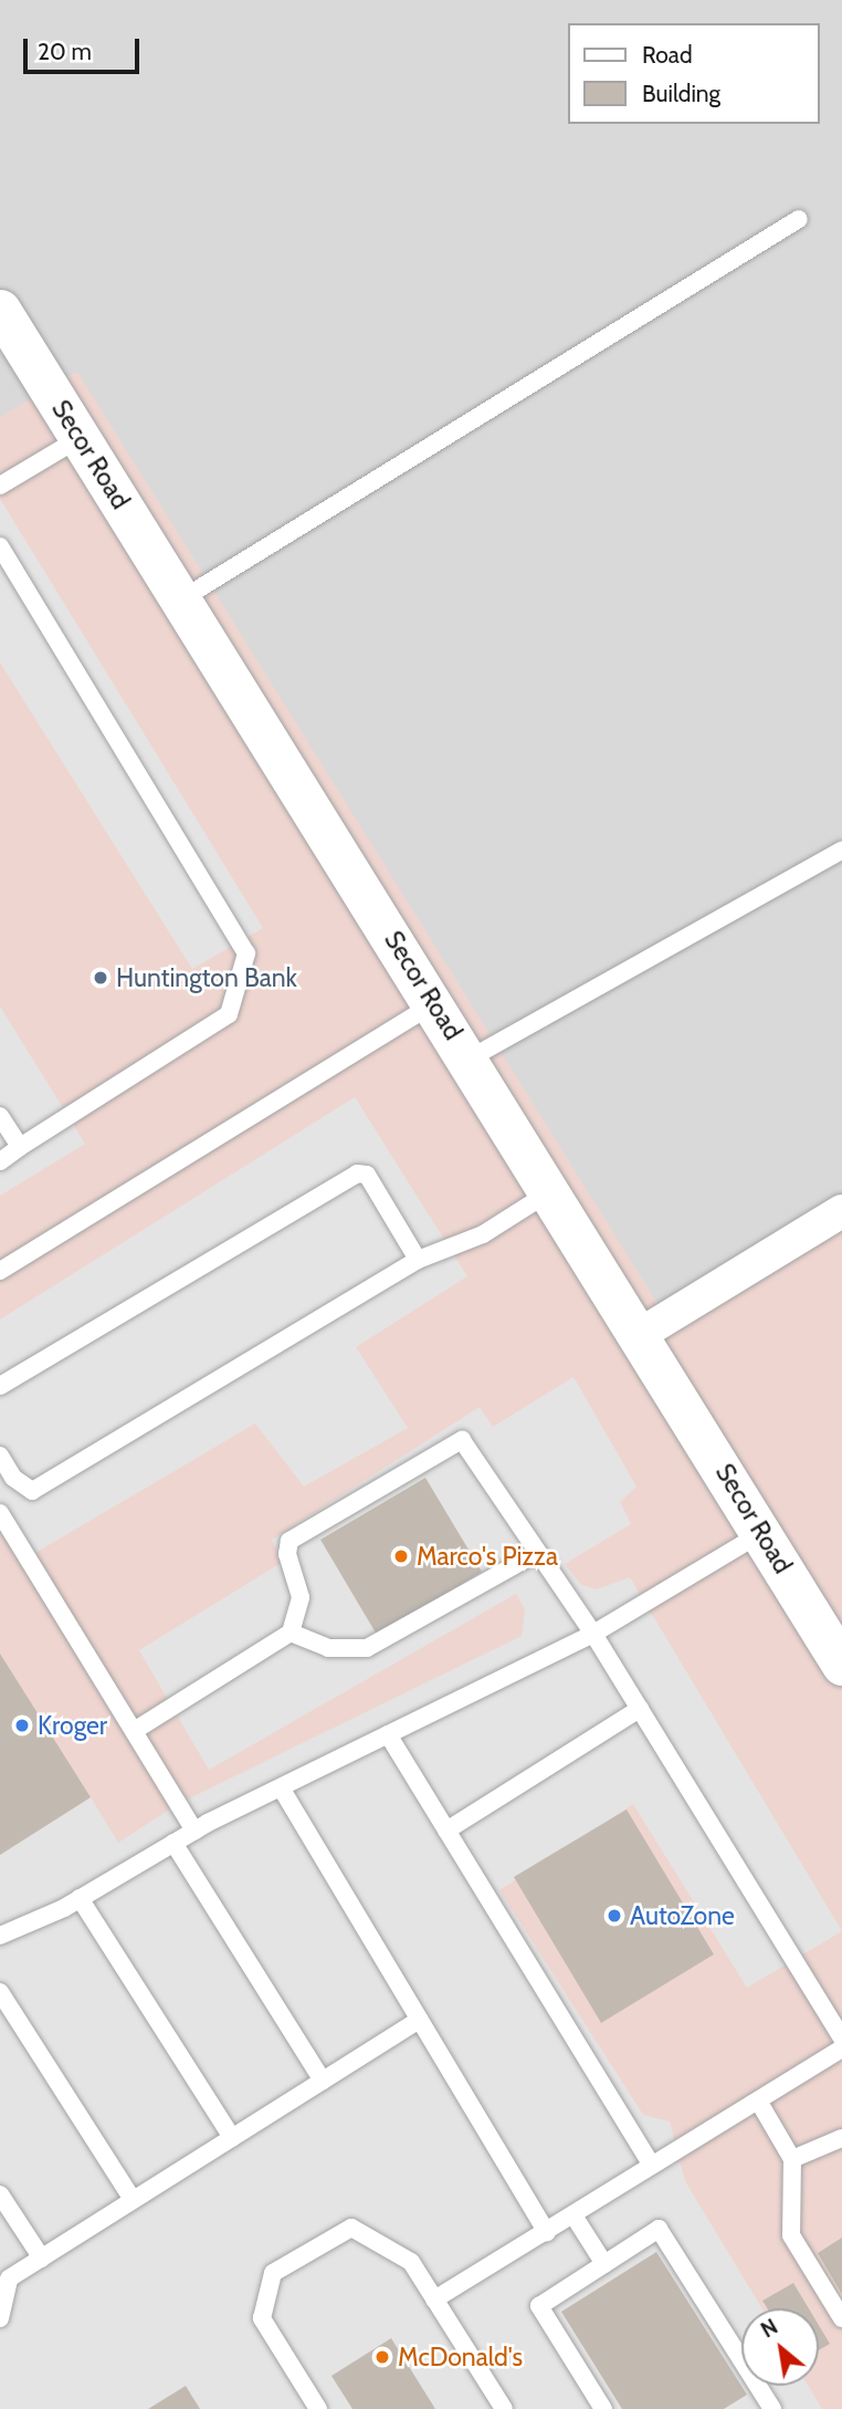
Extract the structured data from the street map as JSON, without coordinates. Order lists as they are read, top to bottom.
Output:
{
  "streets": {
    "street": ["Secor Road"]
  },
  "places": [
    "Huntington Bank",
    "Marco's Pizza",
    "Kroger",
    "AutoZone",
    "McDonald's"
  ],
  "legend": ["Road", "Building"],
  "scale_bar": "20 m",
  "north": "top left"
}
